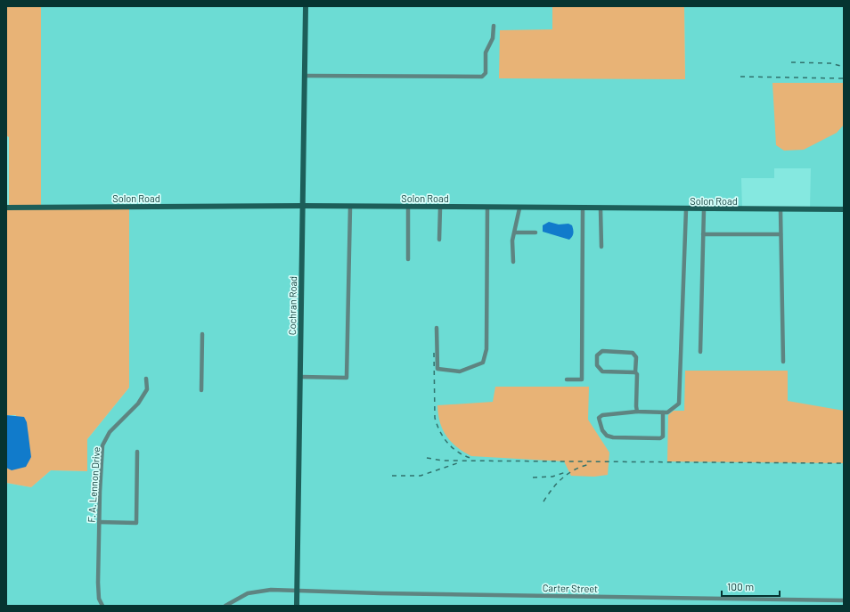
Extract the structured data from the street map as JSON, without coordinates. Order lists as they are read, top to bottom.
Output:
{
  "streets": {
    "street": [
      "Solon Road",
      "Cochran Road",
      "F. A. Lennon Drive",
      "Carter Street"
    ]
  },
  "crossings": [
    ["Solon Road", "Cochran Road"],
    ["Cochran Road", "Carter Street"]
  ],
  "scale_bar": "100 m"
}
